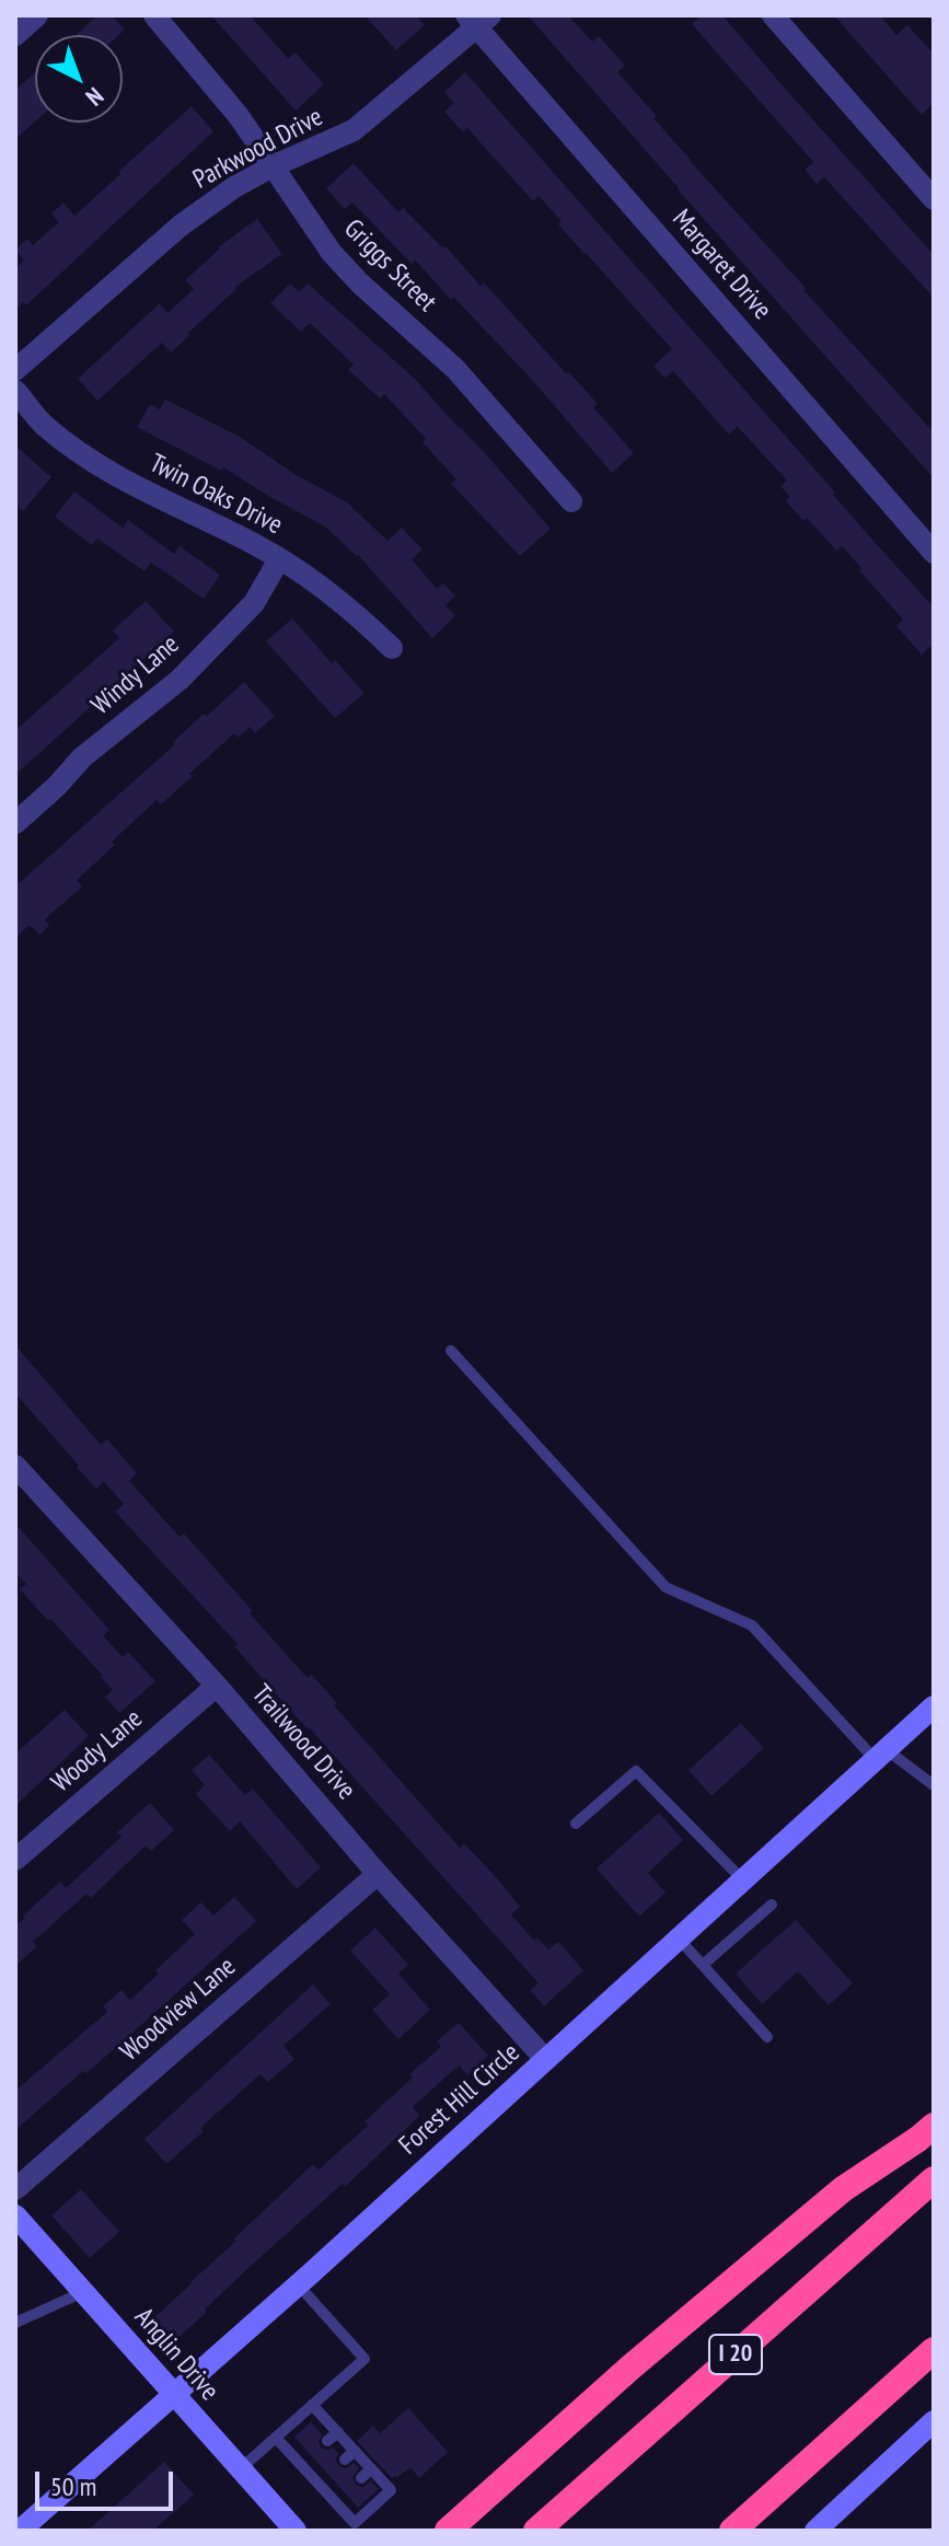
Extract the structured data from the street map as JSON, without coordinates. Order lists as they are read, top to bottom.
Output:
{
  "streets": {
    "highway": ["I 20"],
    "street": [
      "Parkwood Drive",
      "Margaret Drive",
      "Griggs Street",
      "Twin Oaks Drive",
      "Windy Lane",
      "Trailwood Drive",
      "Woody Lane",
      "Woodview Lane",
      "Forest Hill Circle",
      "Anglin Drive"
    ]
  },
  "crossings": [
    ["Parkwood Drive", "Margaret Drive"],
    ["Parkwood Drive", "Griggs Street"],
    ["Twin Oaks Drive", "Windy Lane"],
    ["Trailwood Drive", "Woody Lane"],
    ["Trailwood Drive", "Woodview Lane"],
    ["Trailwood Drive", "Forest Hill Circle"],
    ["Forest Hill Circle", "Anglin Drive"]
  ],
  "scale_bar": "50 m",
  "north": "bottom right"
}
